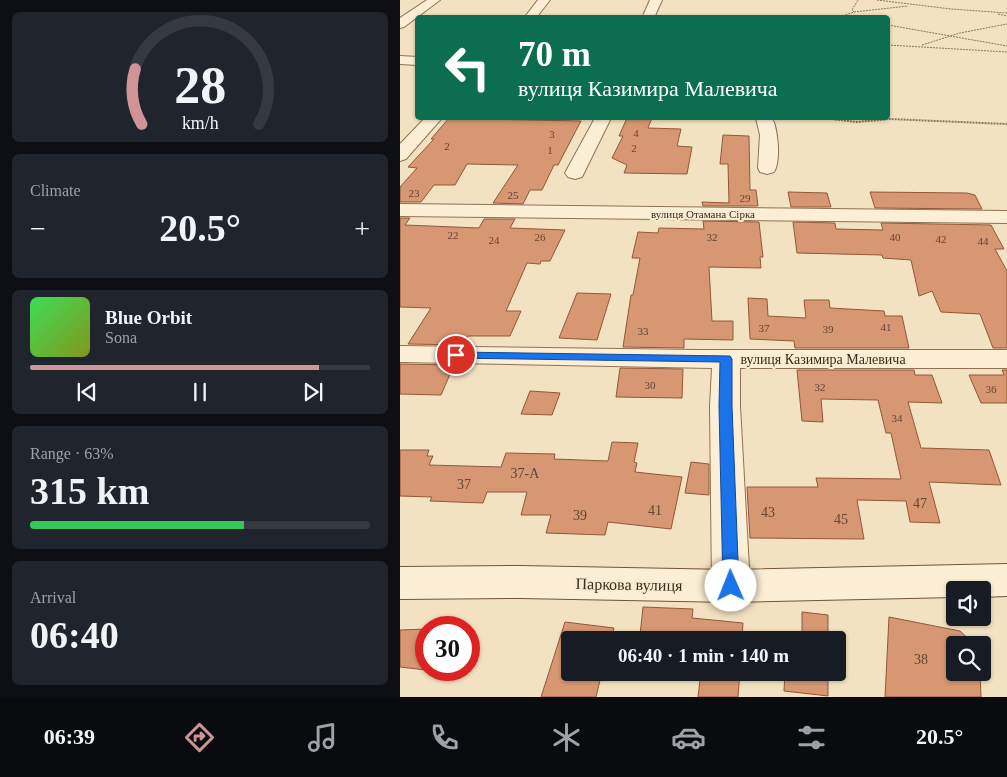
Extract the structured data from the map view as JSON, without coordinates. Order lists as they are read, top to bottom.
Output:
{
  "streets": {
    "street": ["вулиця Отамана Сірка", "вулиця Казимира Малевича", "Паркова вулиця"]
  },
  "house_numbers": [
    "4",
    "3",
    "2",
    "2",
    "1",
    "23",
    "25",
    "29",
    "22",
    "26",
    "32",
    "40",
    "42",
    "24",
    "44",
    "41",
    "37",
    "39",
    "33",
    "30",
    "32",
    "36",
    "34",
    "37-А",
    "37",
    "47",
    "41",
    "43",
    "39",
    "45",
    "38"
  ],
  "page": {
    "turn": ["70 m", "вулиця Казимира Малевича"],
    "tile": [
      "Climate",
      ["Range · 63%", "315 km"],
      ["Arrival", "06:40"]
    ],
    "heat": ["−", "20.5°", "+"],
    "song": ["Blue Orbit", "Sona"],
    "limit": "30",
    "trip": "06:40 · 1 min · 140 m",
    "tabs": ["06:39", "20.5°"],
    "gauge": ["28", "km/h"]
  }
}
